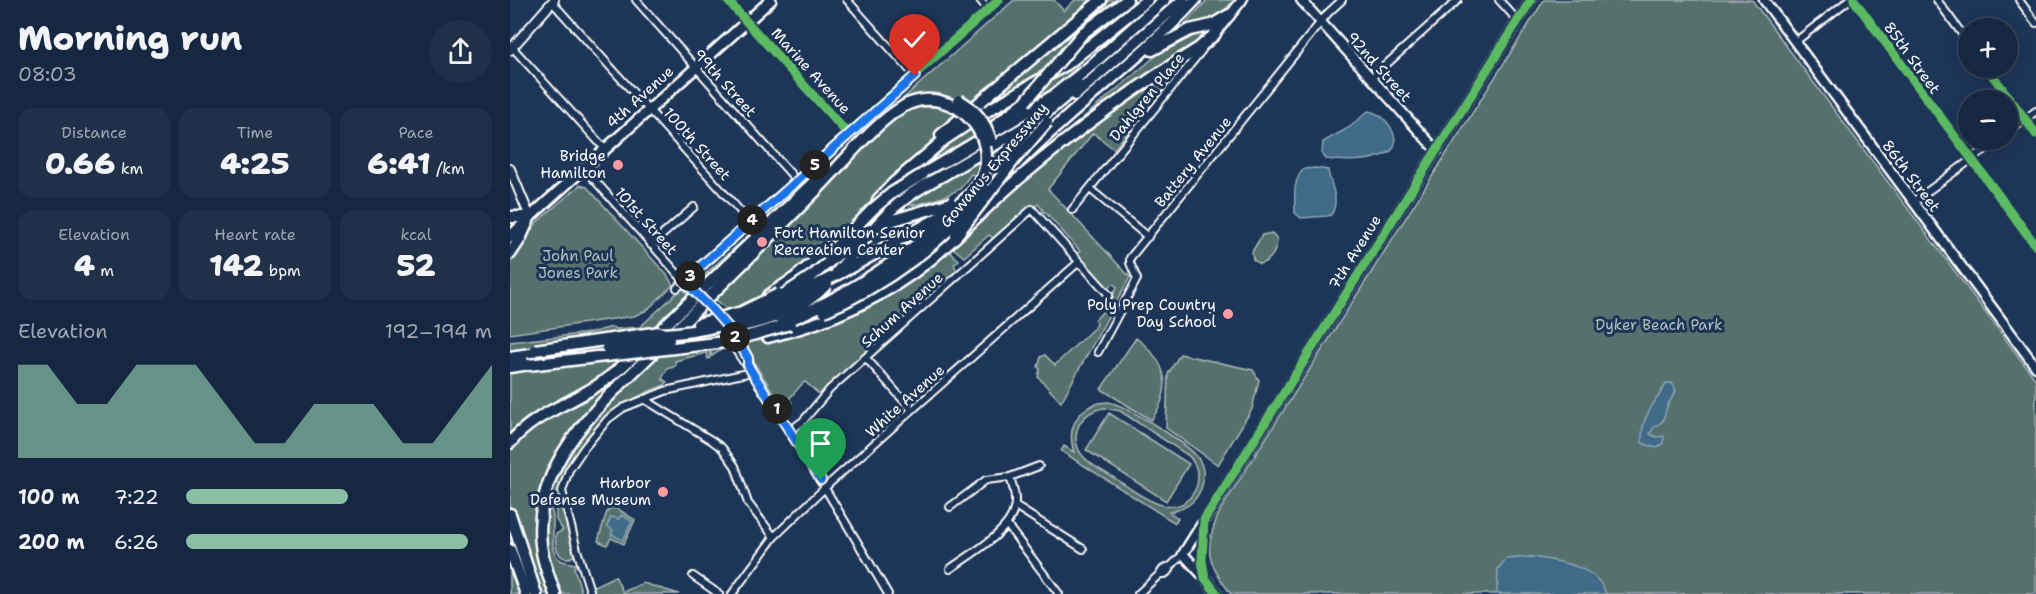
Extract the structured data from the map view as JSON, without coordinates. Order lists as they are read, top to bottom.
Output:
{
  "streets": {
    "highway": ["Gowanus Expressway"],
    "main road": [
      "92nd Street",
      "4th Avenue",
      "Dahlgren Place",
      "86th Street",
      "7th Avenue"
    ],
    "street": [
      "85th Street",
      "Marine Avenue",
      "99th Street",
      "100th Street",
      "Battery Avenue",
      "101st Street",
      "Schum Avenue",
      "White Avenue"
    ]
  },
  "crossings": [
    ["92nd Street", "Battery Avenue"],
    ["92nd Street", "7th Avenue"],
    ["Marine Avenue", "4th Avenue"],
    ["99th Street", "4th Avenue"],
    ["4th Avenue", "100th Street"],
    ["4th Avenue", "101st Street"],
    ["Gowanus Expressway", "101st Street"],
    ["101st Street", "Schum Avenue"],
    ["101st Street", "White Avenue"],
    ["Schum Avenue", "White Avenue"]
  ],
  "parks": ["John Paul Jones Park", "Dyker Beach Park"],
  "places": [
    "Bridge Hamilton",
    "Fort Hamilton Senior Recreation Center",
    "Poly Prep Country Day School",
    "Harbor Defense Museum"
  ],
  "page": {
    "heading": ["Morning run", "08:03"],
    "map_buttons": ["+", "−"],
    "stats": [
      ["Distance", "0.66 km"],
      ["Time", "4:25"],
      ["Pace", "6:41 /km"],
      ["Elevation", "4 m"],
      ["Heart rate", "142 bpm"],
      ["kcal", "52"]
    ],
    "pins": [
      "5",
      "4",
      "3",
      "2",
      "1"
    ],
    "chart": ["Elevation", "192–194 m"],
    "list": [
      {
        "name": "100 m",
        "note": "7:22"
      },
      {
        "name": "200 m",
        "note": "6:26"
      }
    ]
  }
}
